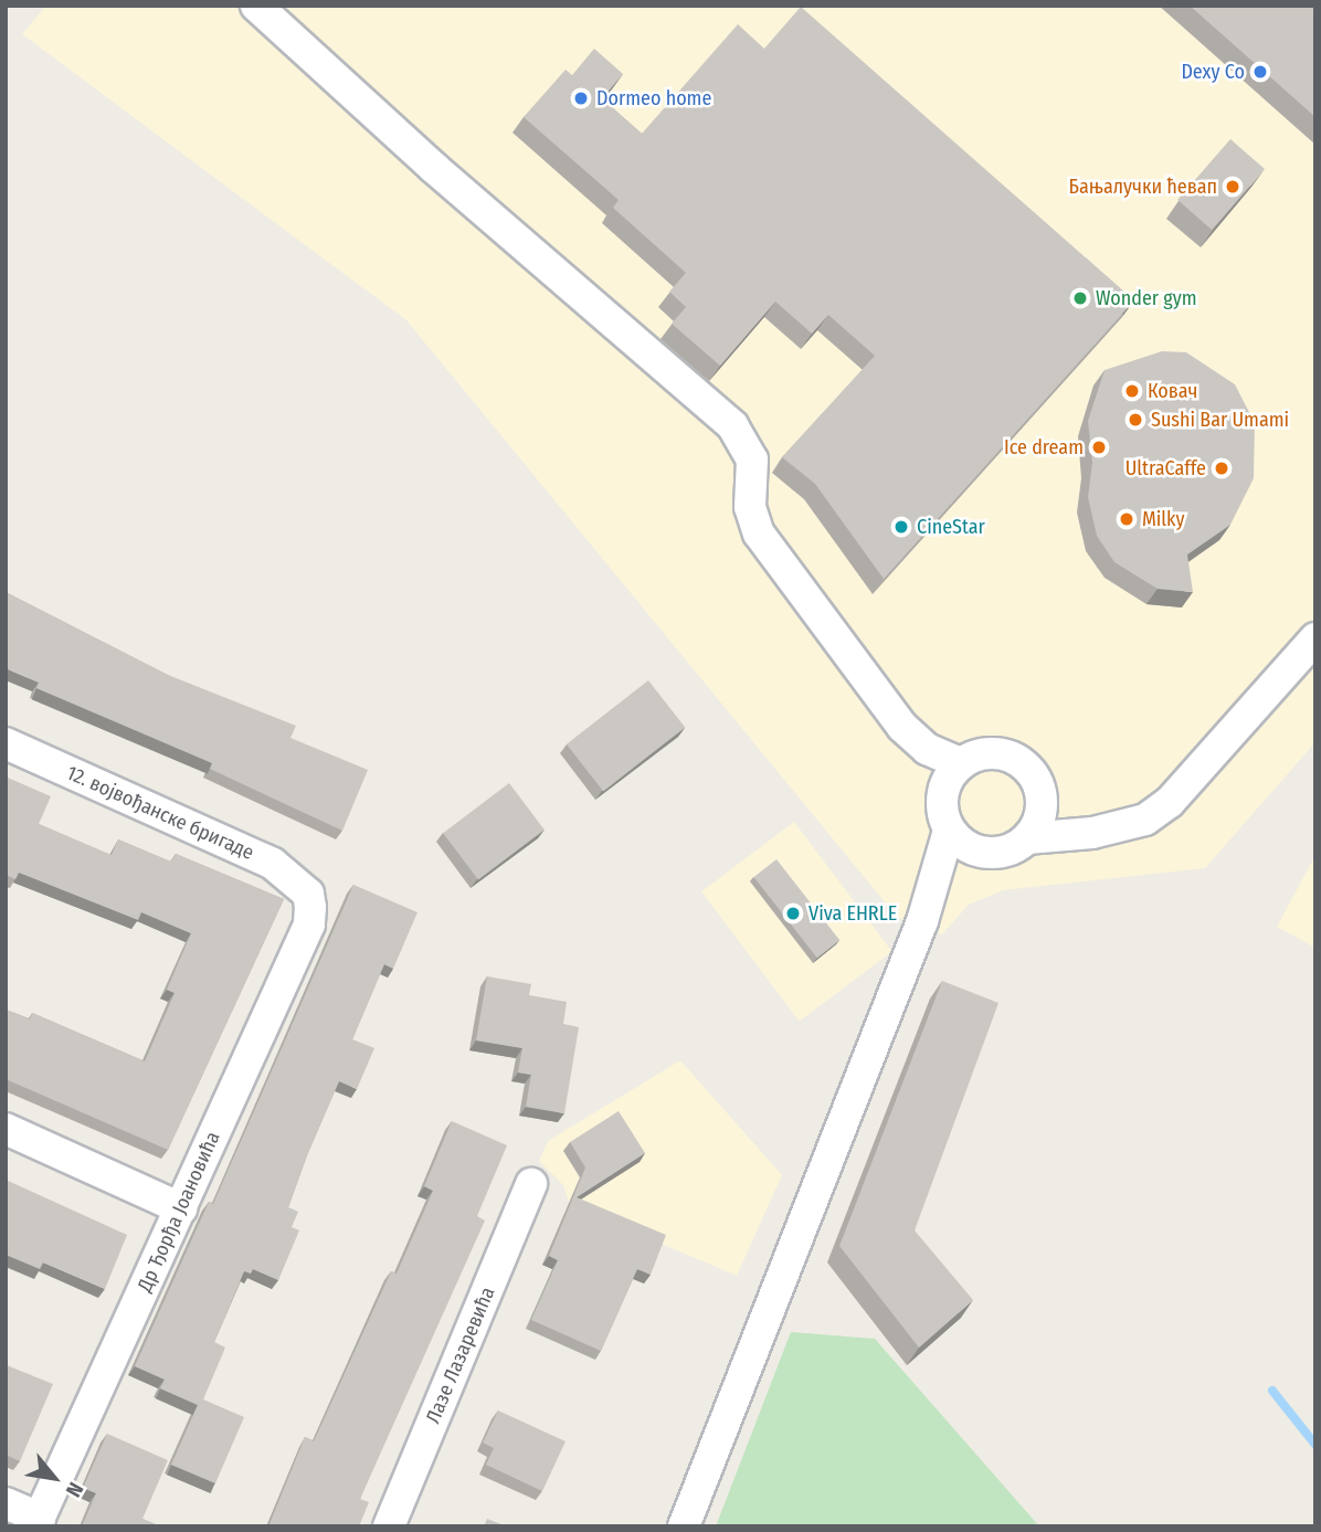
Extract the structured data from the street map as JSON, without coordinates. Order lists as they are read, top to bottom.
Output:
{
  "streets": {
    "street": ["12. војвођанске бригаде", "Др Ђорђа Јоановића", "Лазе Лазаревића"]
  },
  "crossings": [
    ["12. војвођанске бригаде", "Др Ђорђа Јоановића"]
  ],
  "places": [
    "Dexy Co",
    "Dormeo home",
    "Бањалучки ћевап",
    "Wonder gym",
    "Ковач",
    "Sushi Bar Umami",
    "Ice dream",
    "UltraCaffe",
    "Milky",
    "CineStar",
    "Viva EHRLE"
  ],
  "north": "bottom right"
}
